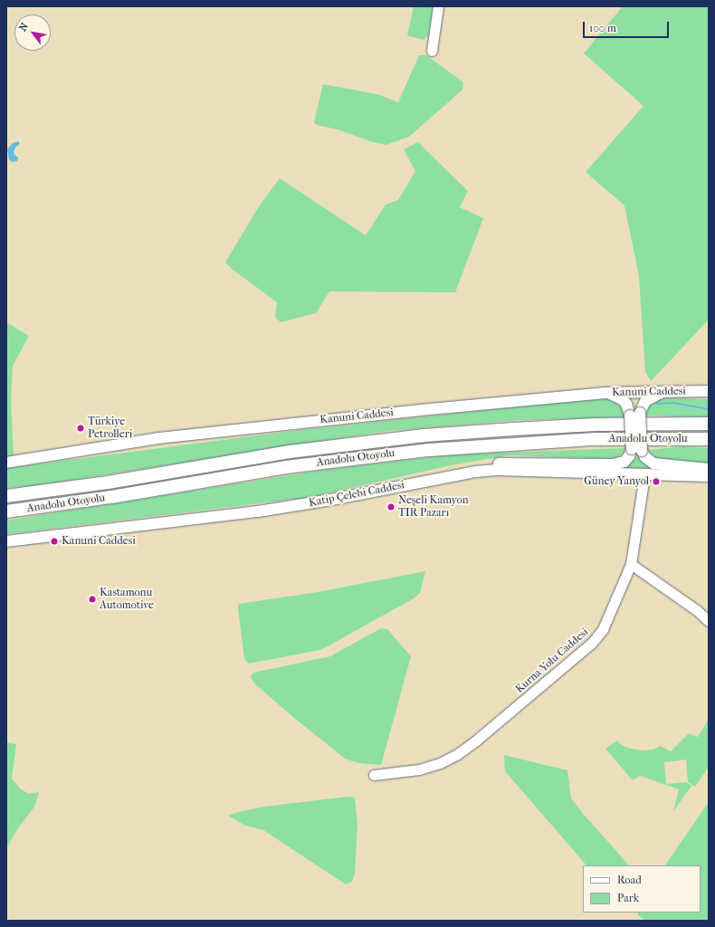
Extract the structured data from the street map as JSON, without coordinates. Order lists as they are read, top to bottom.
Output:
{
  "streets": {
    "highway": ["Anadolu Otoyolu"],
    "main road": ["Kanuni Caddesi", "Katip Çelebi Caddesi"],
    "street": ["Kurna Yolu Caddesi"]
  },
  "crossings": [
    ["Katip Çelebi Caddesi", "Kurna Yolu Caddesi"]
  ],
  "places": [
    "Türkiye Petrolleri",
    "Güney Yanyol",
    "Neşeli Kamyon TIR Pazarı",
    "Kanuni Caddesi",
    "Kastamonu Automotive"
  ],
  "legend": ["Road", "Park"],
  "scale_bar": "100 m",
  "north": "top left"
}
